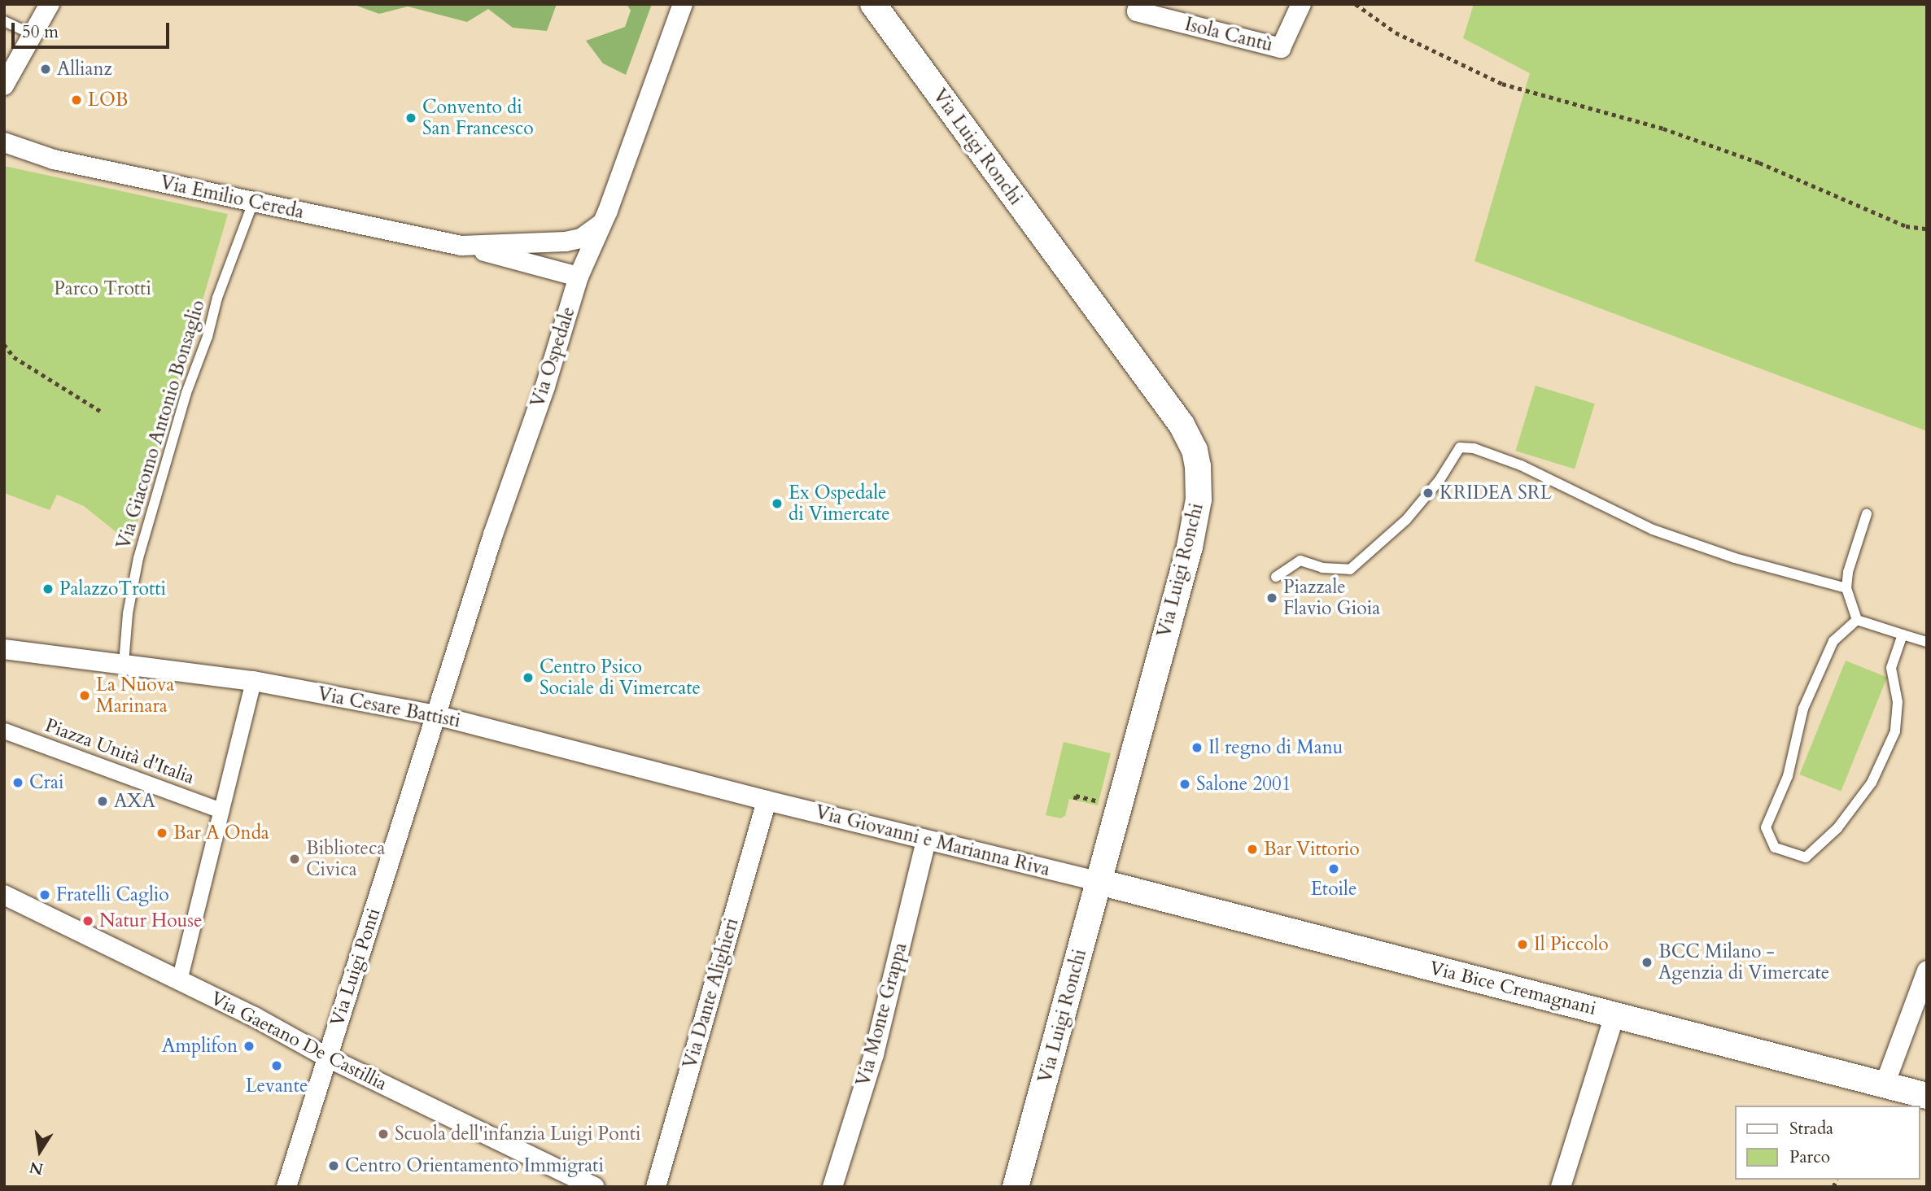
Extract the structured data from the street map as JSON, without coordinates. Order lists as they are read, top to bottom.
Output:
{
  "streets": {
    "street": [
      "Isola Cantù",
      "Via Luigi Ronchi",
      "Via Emilio Cereda",
      "Via Ospedale",
      "Via Cesare Battisti",
      "Piazza Unità d'Italia",
      "Via Giovanni e Marianna Riva",
      "Via Luigi Ponti",
      "Via Bice Cremagnani",
      "Via Dante Alighieri",
      "Via Monte Grappa",
      "Via Gaetano De Castillia"
    ],
    "lane": ["Via Giacomo Antonio Bonsaglio"]
  },
  "crossings": [
    ["Via Luigi Ronchi", "Via Giovanni e Marianna Riva"],
    ["Via Luigi Ronchi", "Via Bice Cremagnani"],
    ["Via Emilio Cereda", "Via Ospedale"],
    ["Via Emilio Cereda", "Via Giacomo Antonio Bonsaglio"],
    ["Via Ospedale", "Via Cesare Battisti"],
    ["Via Ospedale", "Via Luigi Ponti"],
    ["Via Giacomo Antonio Bonsaglio", "Via Cesare Battisti"],
    ["Via Cesare Battisti", "Via Giovanni e Marianna Riva"],
    ["Via Cesare Battisti", "Via Luigi Ponti"],
    ["Via Cesare Battisti", "Via Dante Alighieri"],
    ["Via Giovanni e Marianna Riva", "Via Bice Cremagnani"],
    ["Via Giovanni e Marianna Riva", "Via Dante Alighieri"],
    ["Via Giovanni e Marianna Riva", "Via Monte Grappa"],
    ["Via Luigi Ponti", "Via Gaetano De Castillia"]
  ],
  "parks": ["Parco Trotti"],
  "places": [
    "Allianz",
    "LOB",
    "Convento di San Francesco",
    "KRIDEA SRL",
    "Ex Ospedale di Vimercate",
    "PalazzoTrotti",
    "Piazzale Flavio Gioia",
    "Centro Psico Sociale di Vimercate",
    "La Nuova Marinara",
    "Il regno di Manu",
    "Crai",
    "Salone 2001",
    "AXA",
    "Bar A Onda",
    "Bar Vittorio",
    "Biblioteca Civica",
    "Etoile",
    "Fratelli Caglio",
    "Natur House",
    "Il Piccolo",
    "BCC Milano - Agenzia di Vimercate",
    "Amplifon",
    "Levante",
    "Scuola dell'infanzia Luigi Ponti",
    "Centro Orientamento Immigrati"
  ],
  "legend": ["Strada", "Parco"],
  "scale_bar": "50 m",
  "north": "bottom"
}
